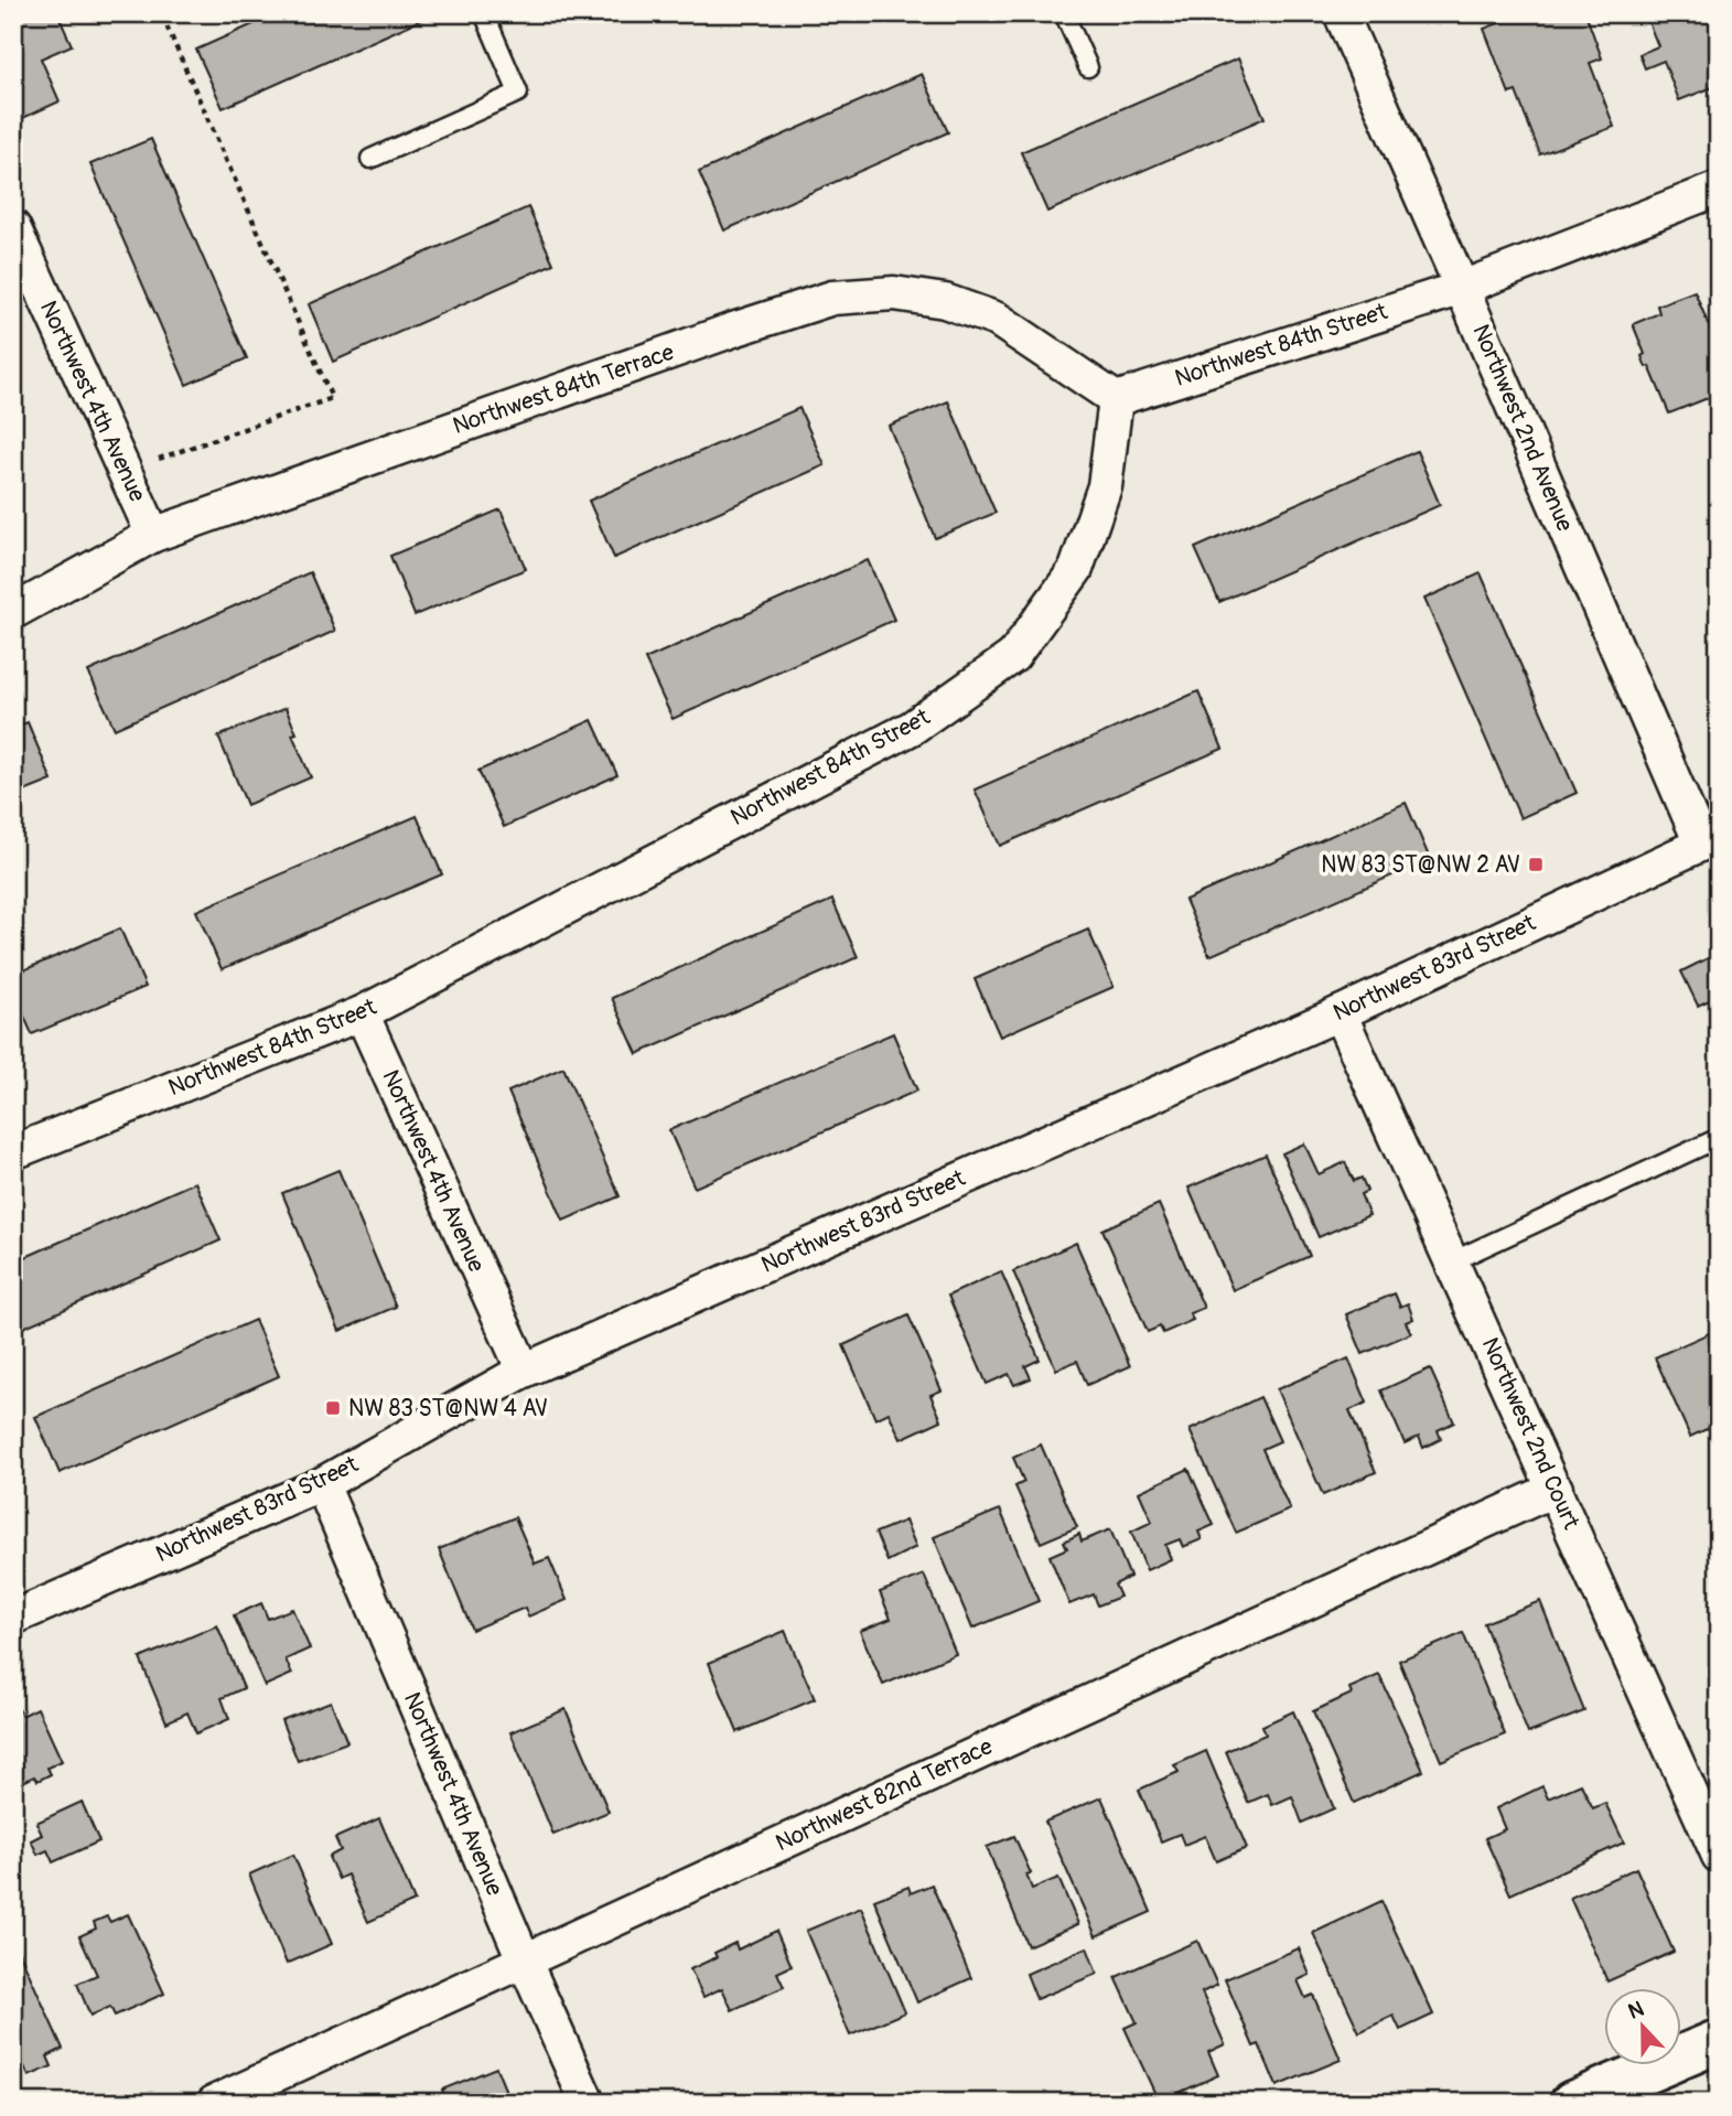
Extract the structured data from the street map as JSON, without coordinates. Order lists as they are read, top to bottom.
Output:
{
  "streets": {
    "street": [
      "Northwest 84th Street",
      "Northwest 84th Terrace",
      "Northwest 4th Avenue",
      "Northwest 2nd Avenue",
      "Northwest 83rd Street",
      "Northwest 2nd Court",
      "Northwest 82nd Terrace"
    ]
  },
  "crossings": [
    ["Northwest 84th Street", "Northwest 84th Terrace"],
    ["Northwest 84th Street", "Northwest 4th Avenue"],
    ["Northwest 84th Street", "Northwest 2nd Avenue"],
    ["Northwest 84th Terrace", "Northwest 4th Avenue"],
    ["Northwest 4th Avenue", "Northwest 83rd Street"],
    ["Northwest 4th Avenue", "Northwest 82nd Terrace"],
    ["Northwest 2nd Avenue", "Northwest 83rd Street"],
    ["Northwest 83rd Street", "Northwest 2nd Court"],
    ["Northwest 2nd Court", "Northwest 82nd Terrace"]
  ],
  "places": {
    "transit": ["NW 83 ST@NW 2 AV", "NW 83 ST@NW 4 AV"]
  },
  "north": "top"
}
